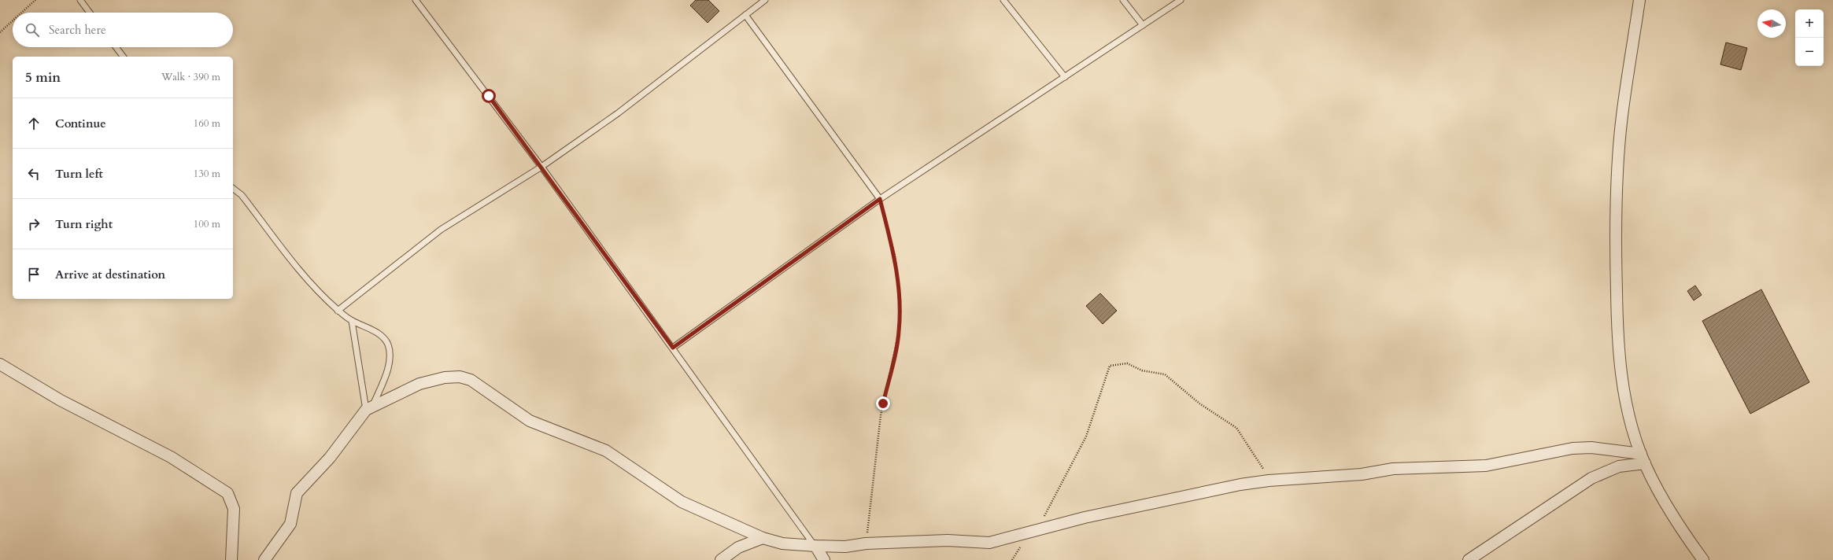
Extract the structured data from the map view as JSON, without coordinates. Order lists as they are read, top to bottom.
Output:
{
  "north": "left",
  "page": {
    "map_buttons": ["+", "−"],
    "search": "Search here",
    "heading": ["5 min", "Walk · 390 m"],
    "list": [
      ["Continue", "160 m"],
      ["Turn left", "130 m"],
      ["Turn right", "100 m"],
      "Arrive at destination"
    ]
  }
}
